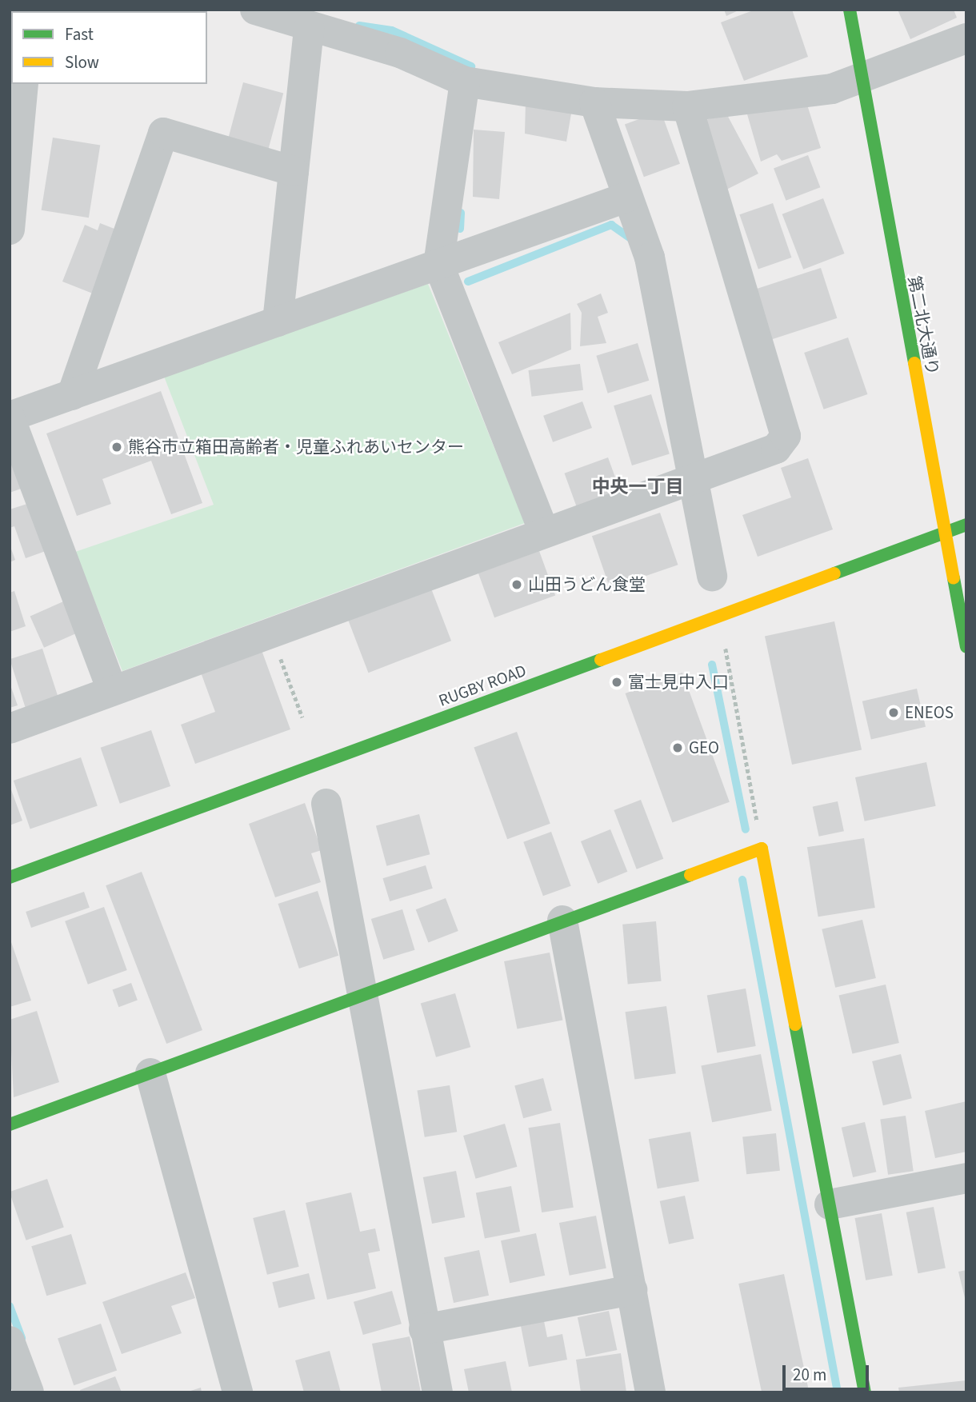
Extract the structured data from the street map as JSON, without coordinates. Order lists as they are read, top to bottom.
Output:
{
  "streets": {
    "street": ["第二北大通り", "RUGBY ROAD"]
  },
  "crossings": [
    ["第二北大通り", "RUGBY ROAD"]
  ],
  "districts": ["中央一丁目"],
  "places": [
    "熊谷市立箱田高齢者・児童ふれあいセンター",
    "山田うどん食堂",
    "富士見中入口",
    "ENEOS",
    "GEO"
  ],
  "legend": ["Fast", "Slow"],
  "scale_bar": "20 m"
}
